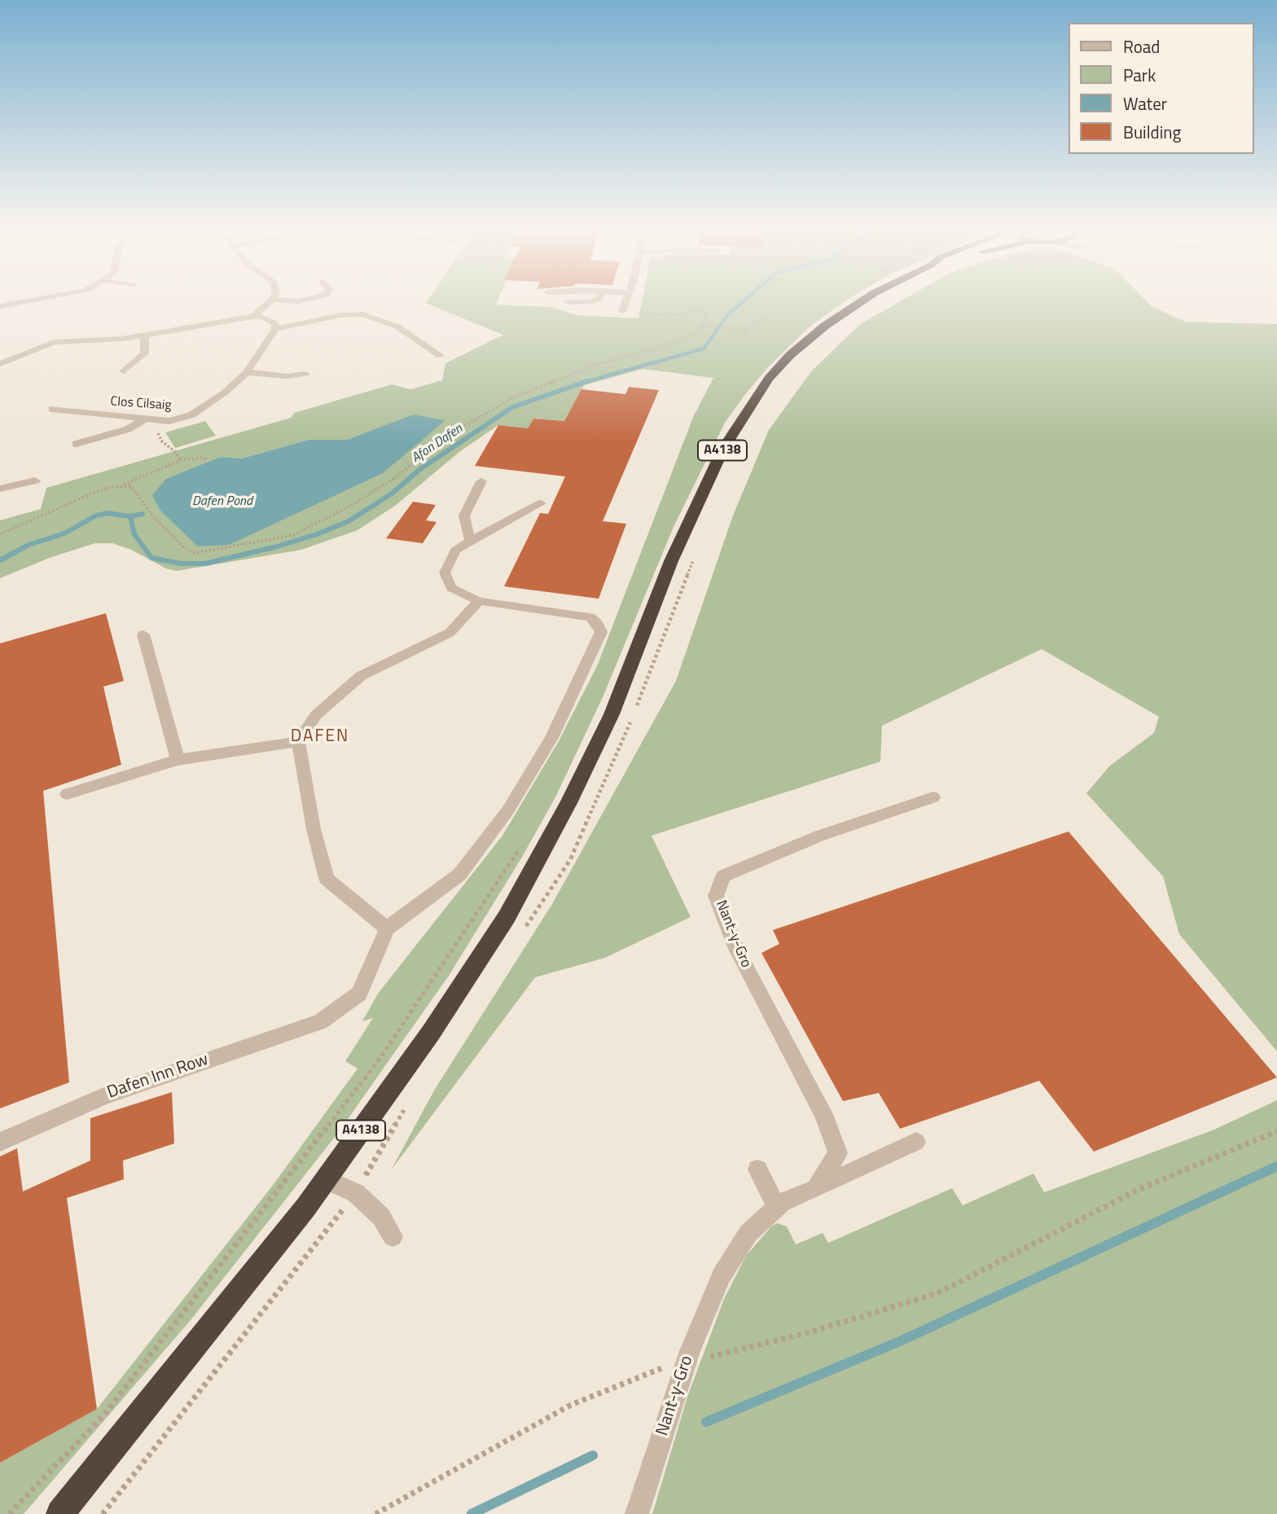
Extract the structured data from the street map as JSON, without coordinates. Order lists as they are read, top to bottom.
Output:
{
  "streets": {
    "highway": ["A4138"],
    "street": ["Clos Cilsaig", "Nant-y-Gro", "Dafen Inn Row"]
  },
  "districts": ["DAFEN"],
  "water": ["Afon Dafen", "Dafen Pond"],
  "legend": [
    "Road",
    "Park",
    "Water",
    "Building"
  ]
}
